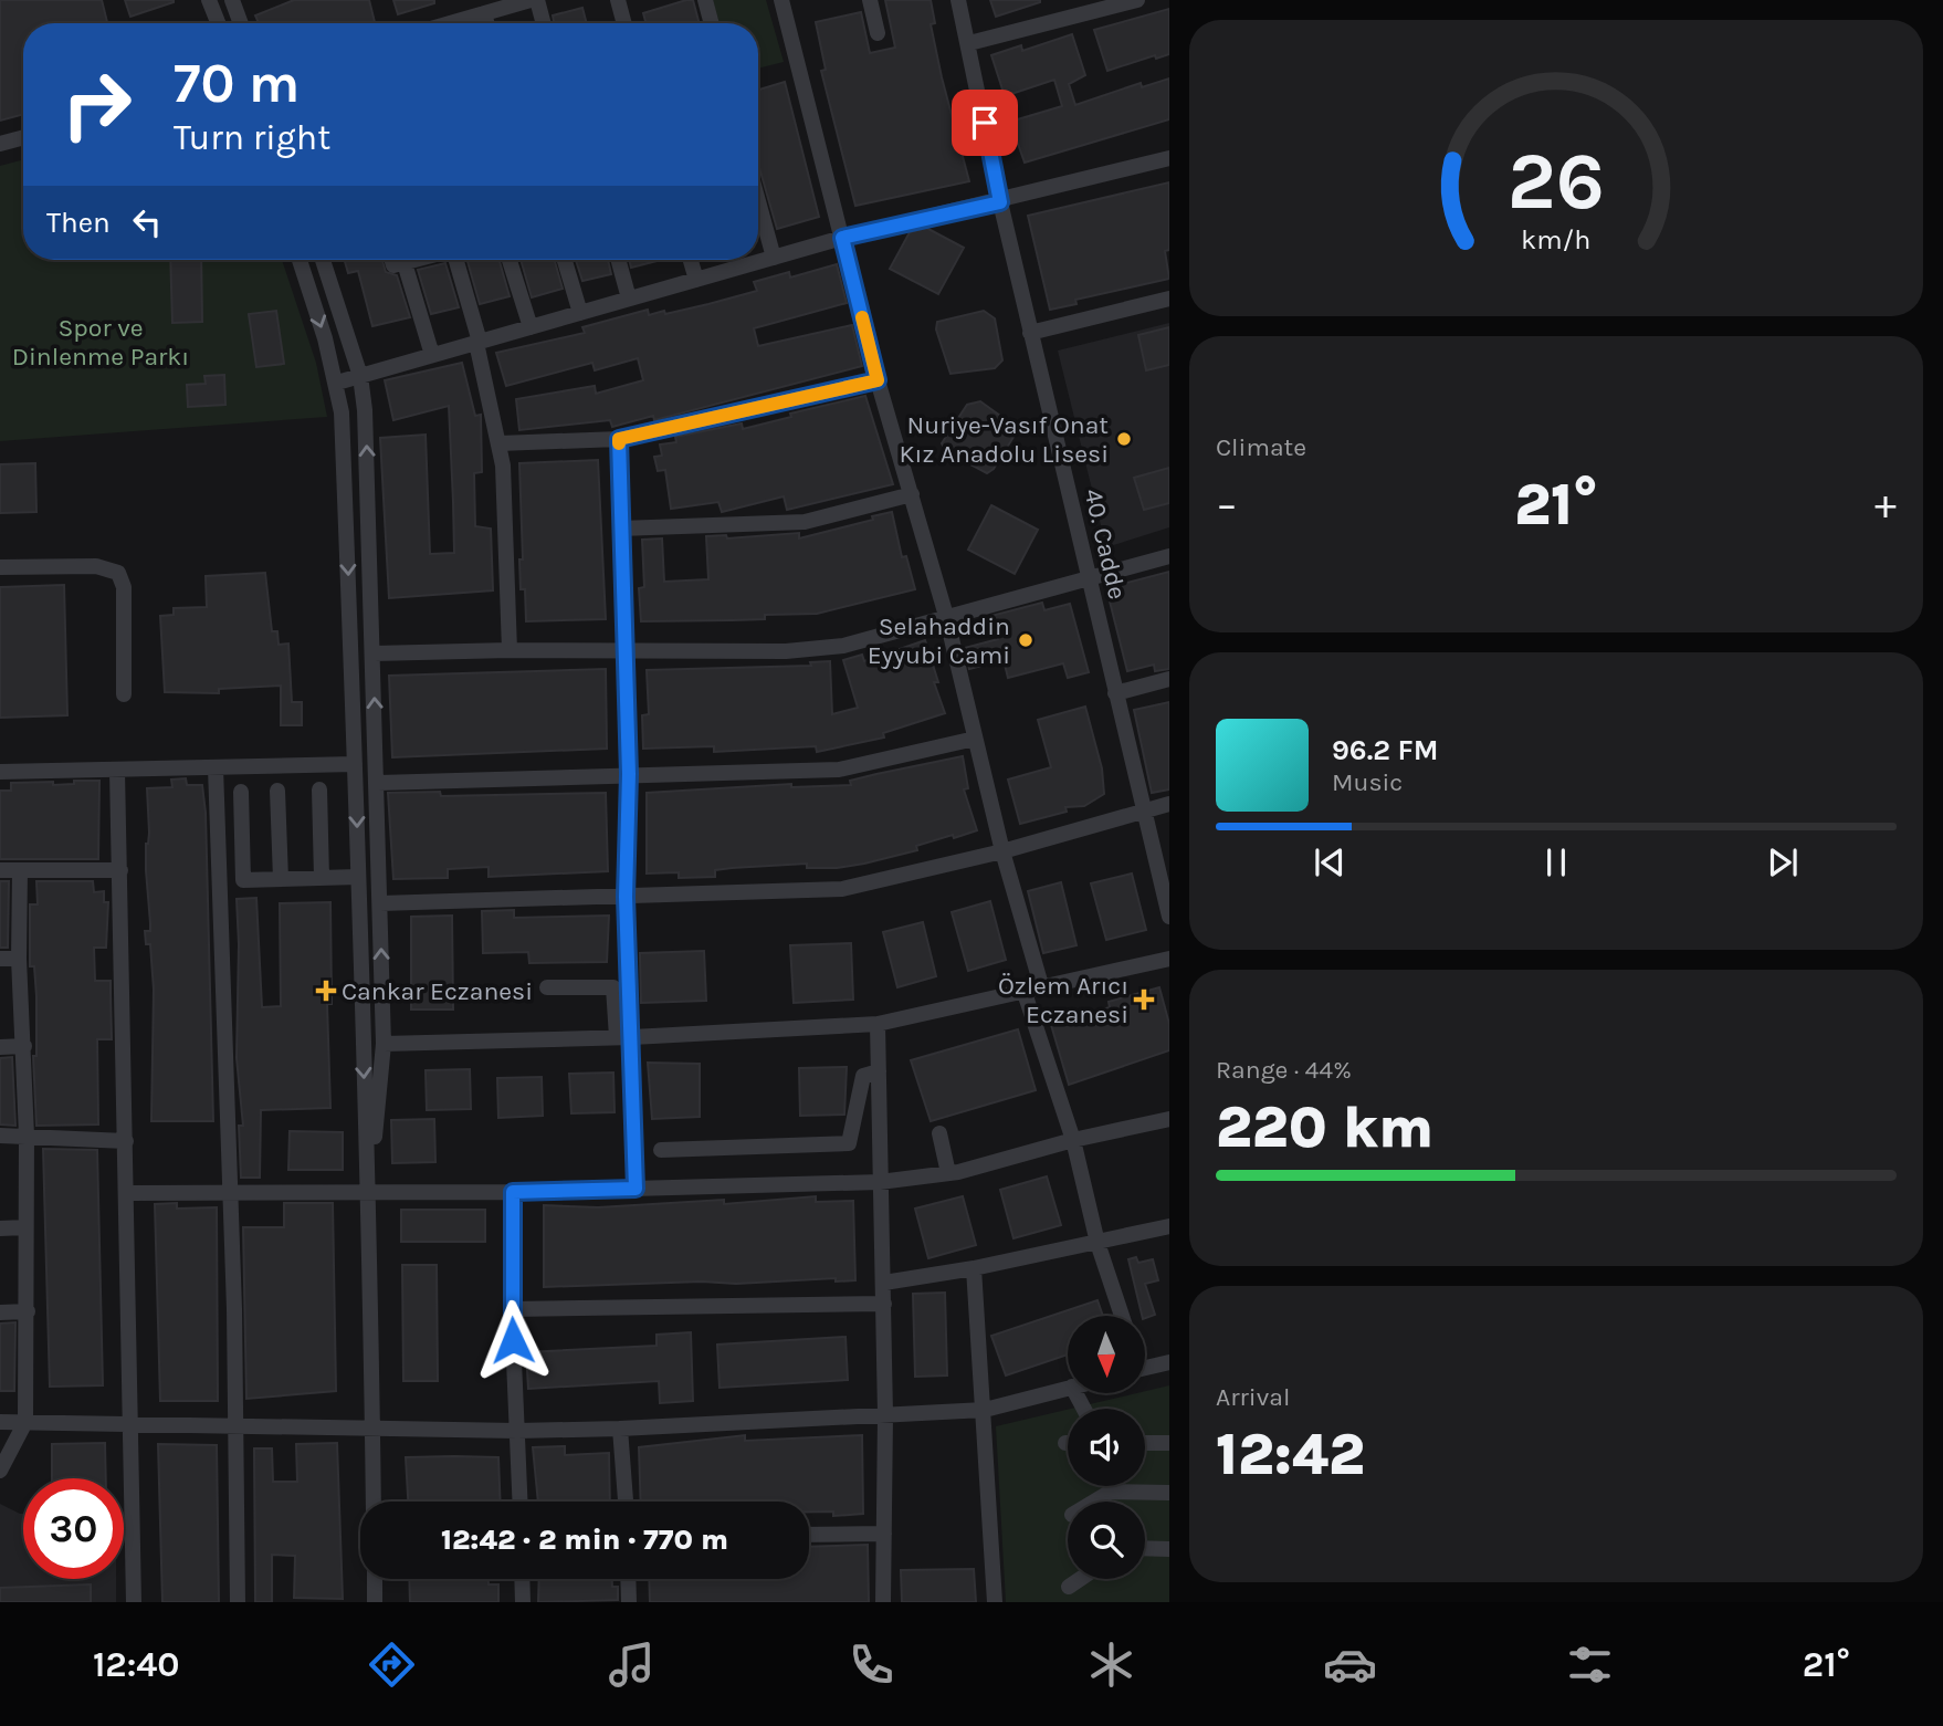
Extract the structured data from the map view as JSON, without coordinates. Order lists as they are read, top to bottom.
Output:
{
  "streets": {
    "street": ["40. Cadde"]
  },
  "parks": ["Spor ve Dinlenme Parkı"],
  "places": {
    "other": ["Nuriye-Vasıf Onat Kız Anadolu Lisesi", "Selahaddin Eyyubi Cami"],
    "health": ["Cankar Eczanesi", "Özlem Arıcı Eczanesi"]
  },
  "north": "bottom",
  "page": {
    "turn": ["70 m", "Turn right"],
    "then": "Then",
    "tile": [
      "Climate",
      ["Range · 44%", "220 km"],
      ["Arrival", "12:42"]
    ],
    "heat": ["−", "21°", "+"],
    "song": ["96.2 FM", "Music"],
    "limit": "30",
    "trip": "12:42 · 2 min · 770 m",
    "tabs": ["12:40", "21°"],
    "gauge": ["26", "km/h"]
  }
}
